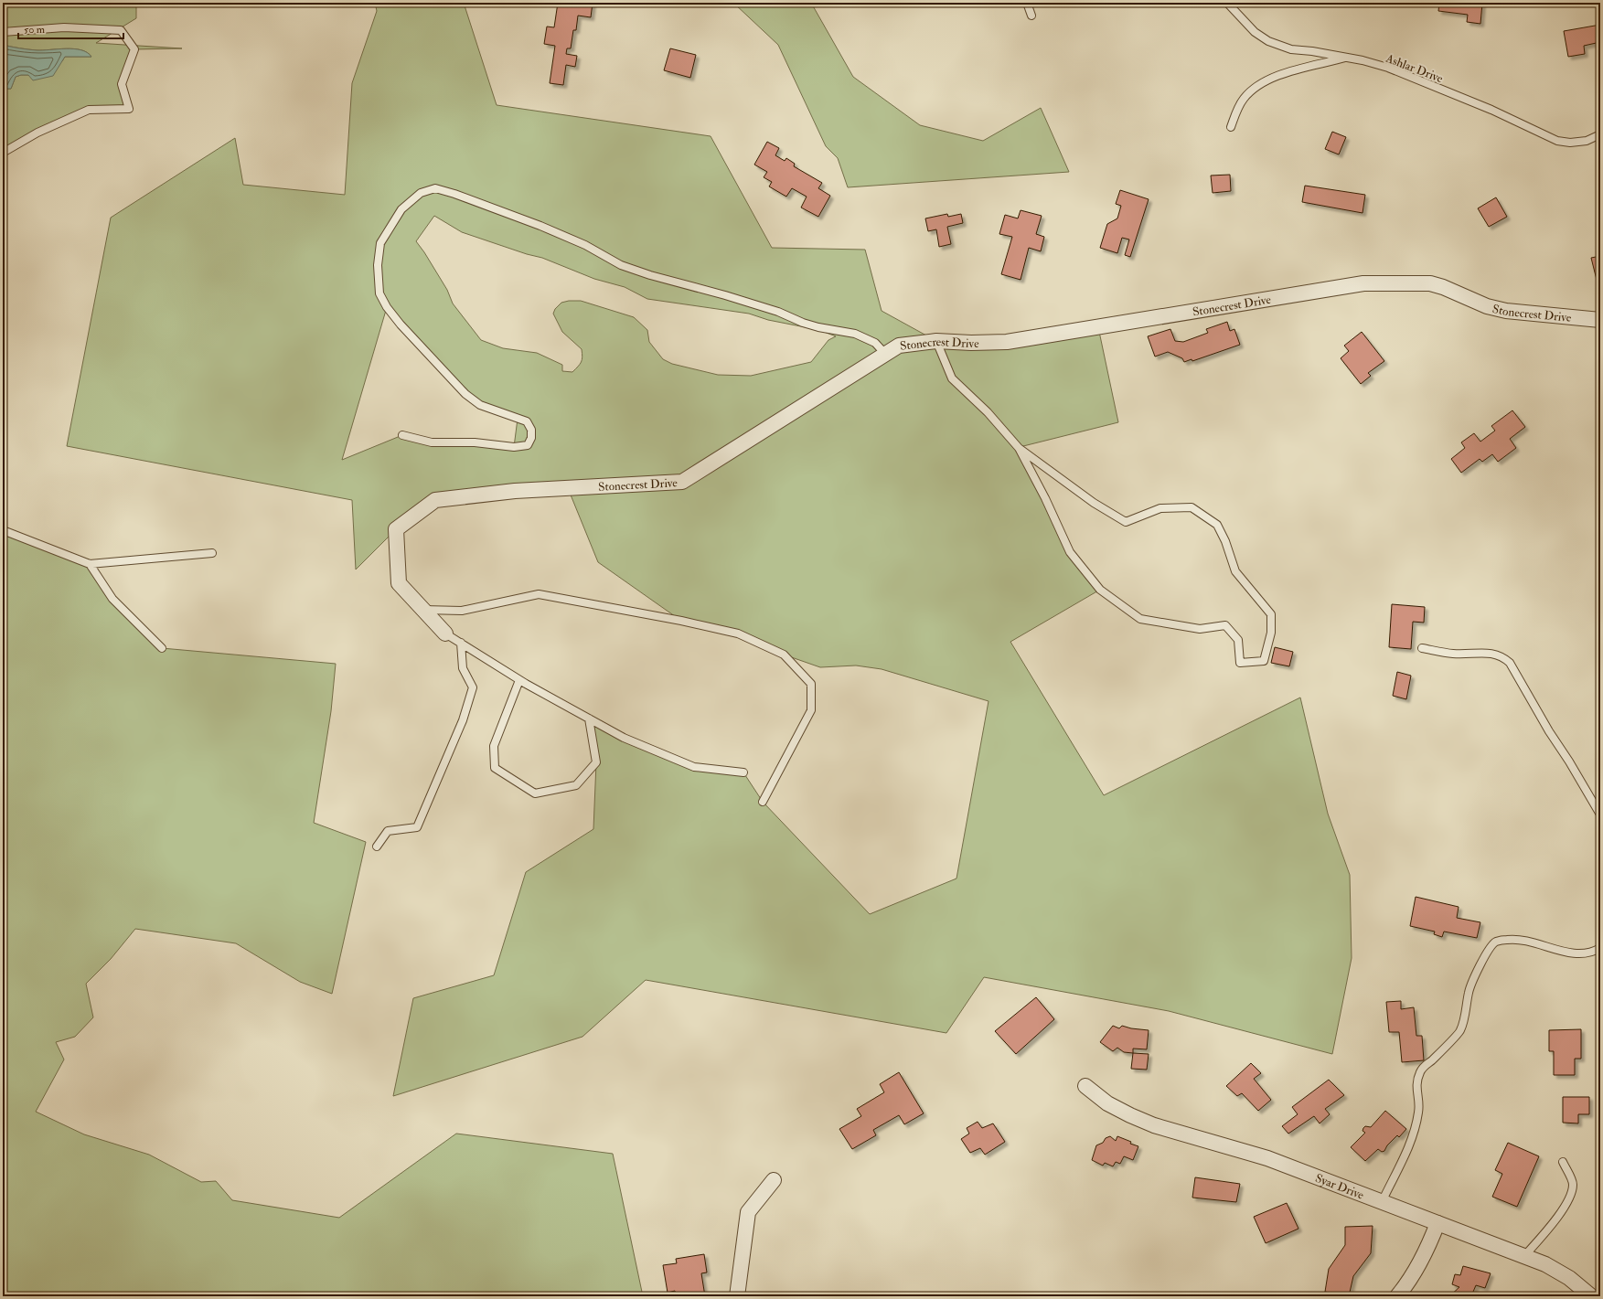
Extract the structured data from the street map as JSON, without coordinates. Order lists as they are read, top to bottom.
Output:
{
  "streets": {
    "street": ["Stonecrest Drive", "Syar Drive"],
    "lane": ["Ashlar Drive"]
  },
  "scale_bar": "50 m"
}
